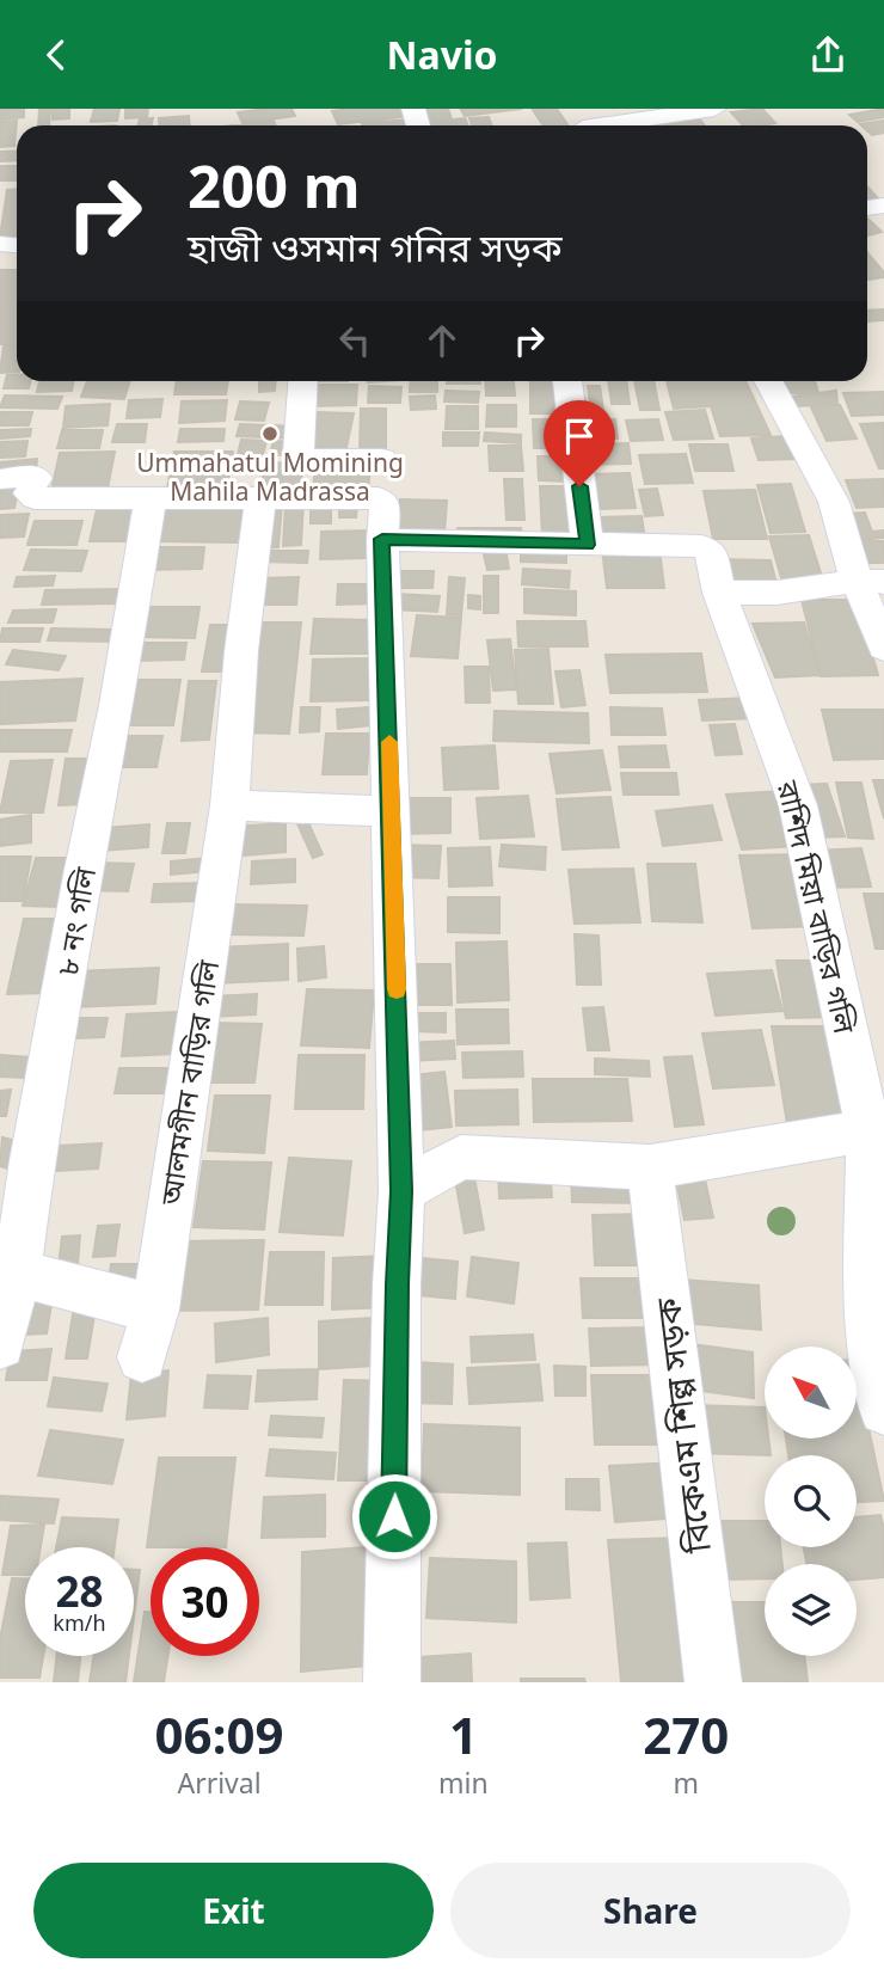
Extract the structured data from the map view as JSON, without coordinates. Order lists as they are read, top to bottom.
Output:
{
  "streets": {
    "street": [
      "রাশিদ মিয়া বাড়ির গলি",
      "৮ নং গলি",
      "আলমগীন বাড়ির গলি",
      "বিকেএম শিল্প সড়ক"
    ]
  },
  "places": ["Ummahatul Momining Mahila Madrassa"],
  "north": "top left",
  "page": {
    "header": "Navio",
    "turn": ["200 m", "হাজী ওসমান গনির সড়ক"],
    "speed": "28 km/h",
    "limit": "30",
    "eta": [
      "06:09",
      "Arrival",
      "1",
      "min",
      "270",
      "m"
    ],
    "buttons": ["Exit", "Share"]
  }
}
